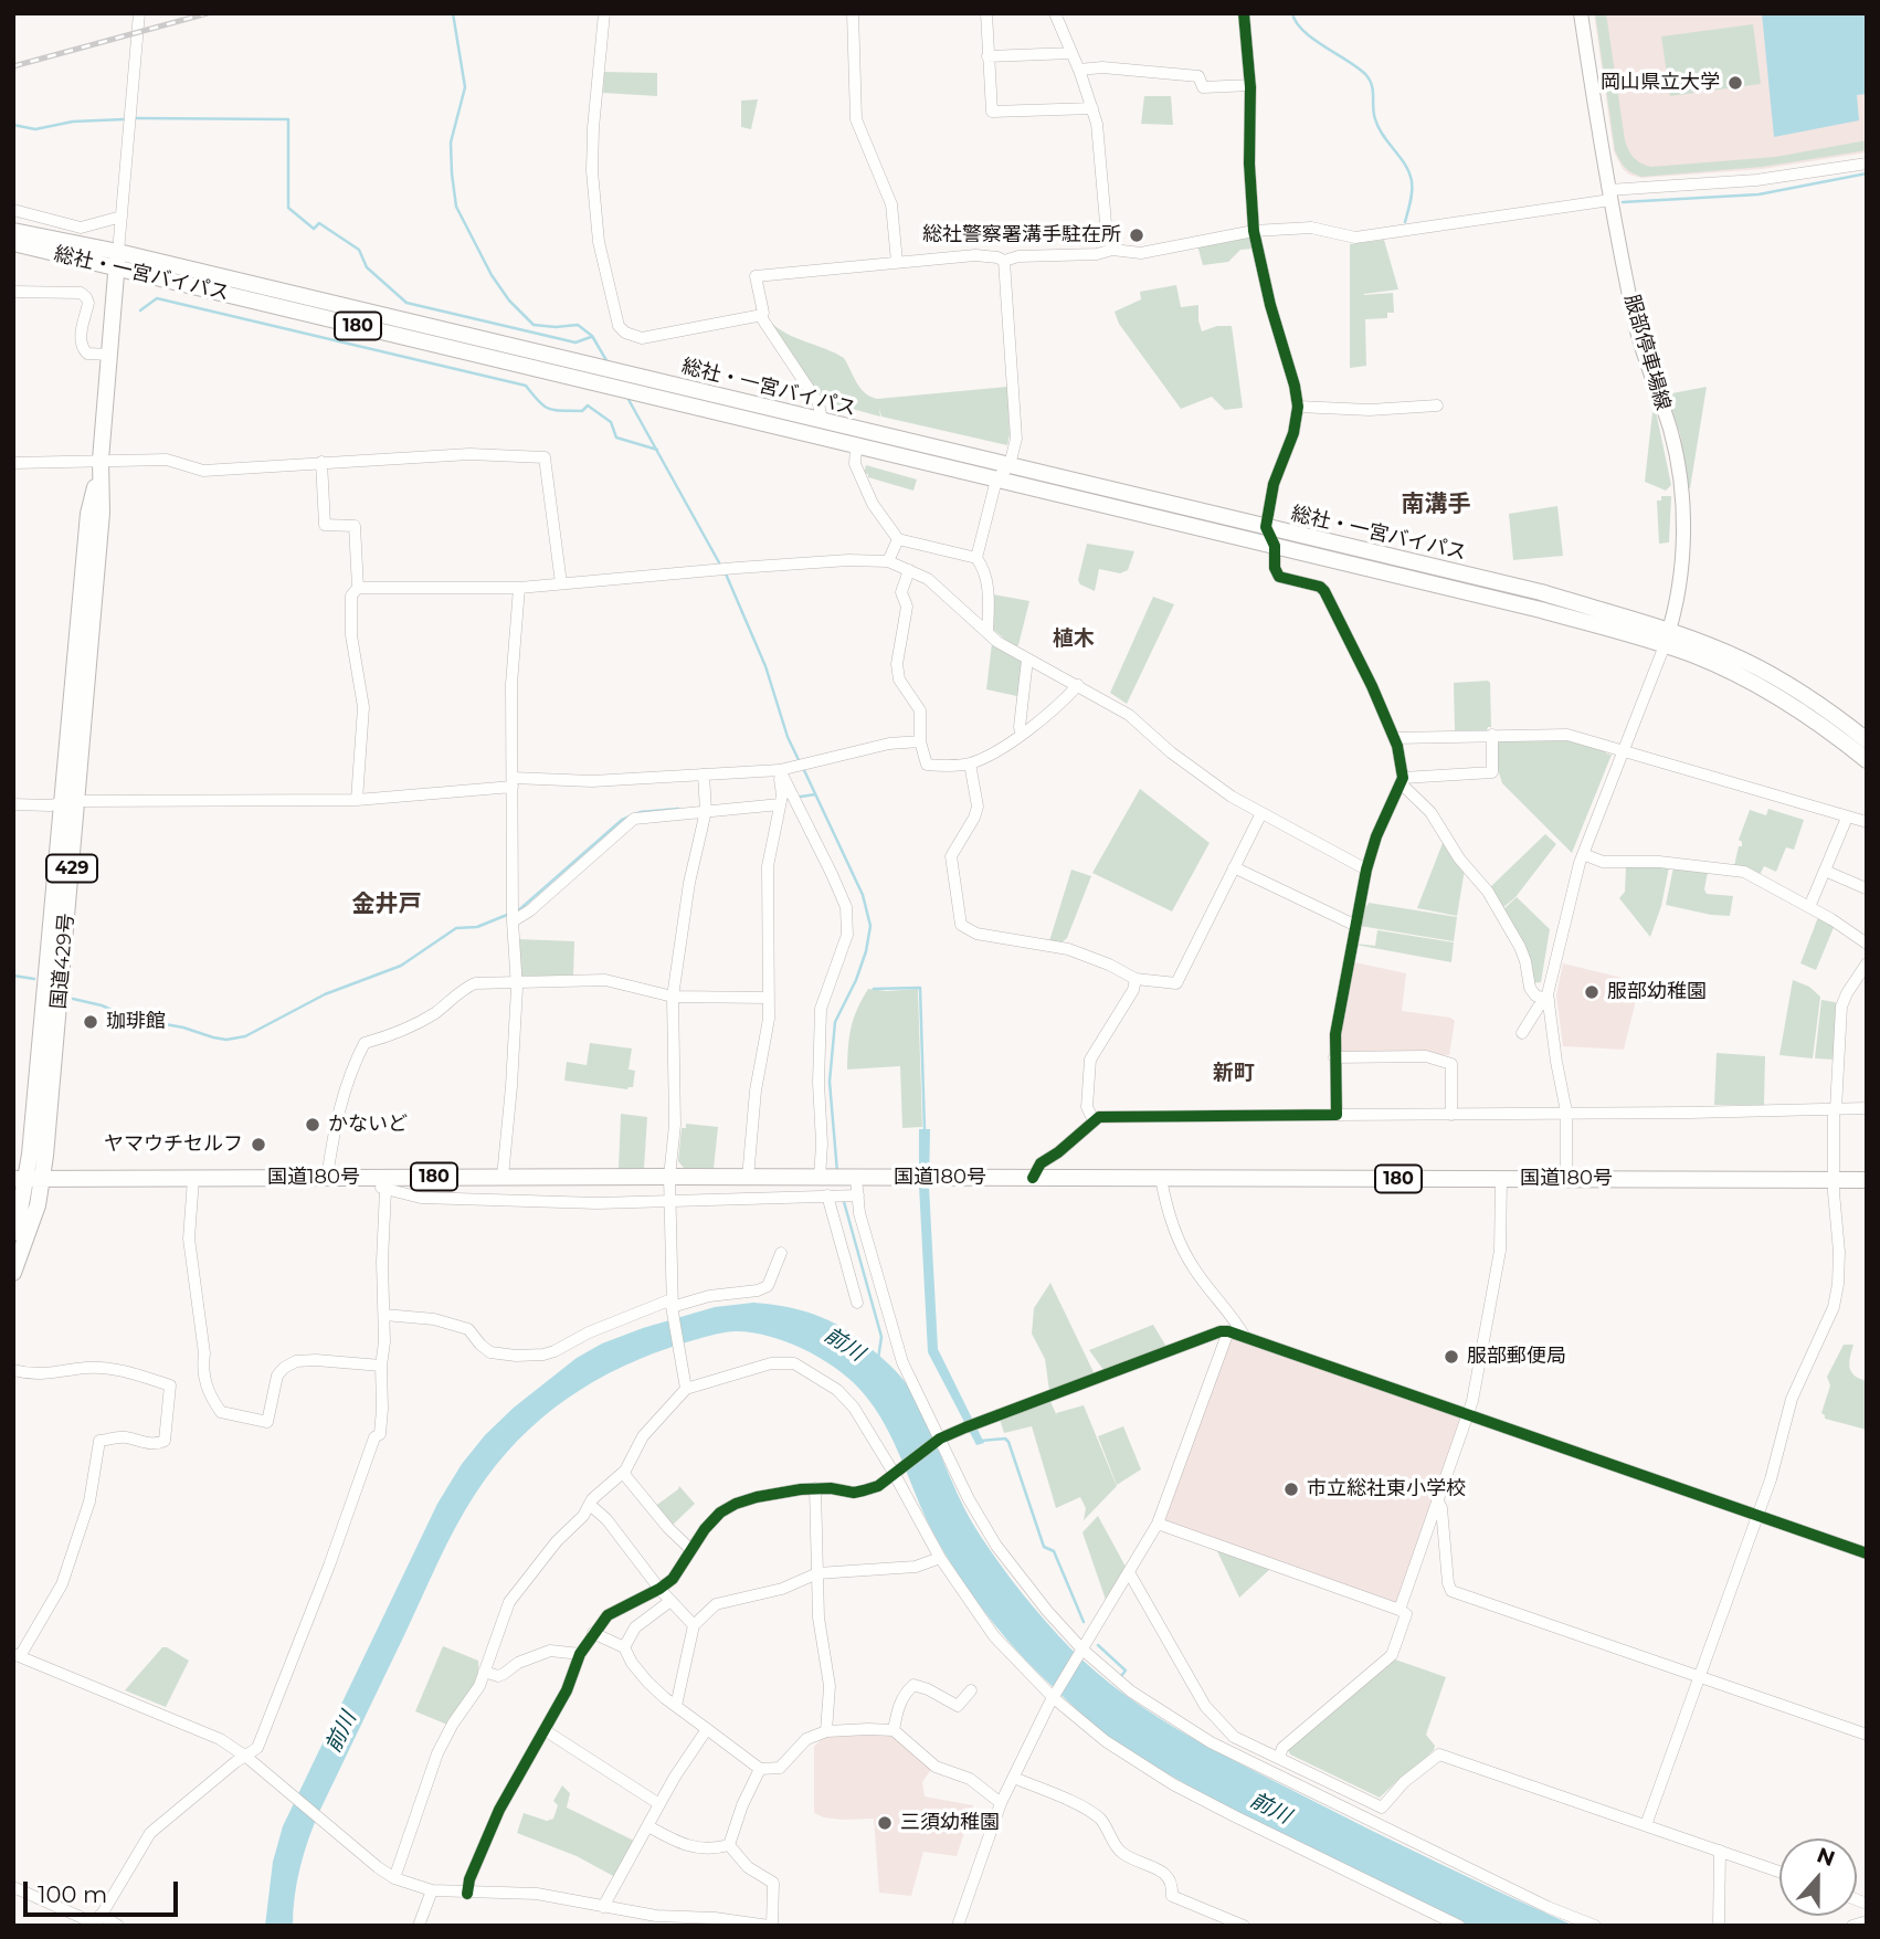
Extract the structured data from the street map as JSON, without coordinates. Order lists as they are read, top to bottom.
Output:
{
  "streets": {
    "highway": [
      "総社・一宮バイパス",
      "180",
      "429",
      "国道429号",
      "国道180号"
    ],
    "main road": ["服部停車場線"]
  },
  "crossings": [
    ["総社・一宮バイパス", "服部停車場線"],
    ["総社・一宮バイパス", "国道429号"],
    ["国道429号", "国道180号"]
  ],
  "districts": [
    "南溝手",
    "植木",
    "金井戸",
    "新町"
  ],
  "water": ["前川"],
  "places": [
    "岡山県立大学",
    "総社警察署溝手駐在所",
    "服部幼稚園",
    "珈琲館",
    "かないど",
    "ヤマウチセルフ",
    "服部郵便局",
    "市立総社東小学校",
    "三須幼稚園"
  ],
  "scale_bar": "100 m",
  "north": "top"
}
